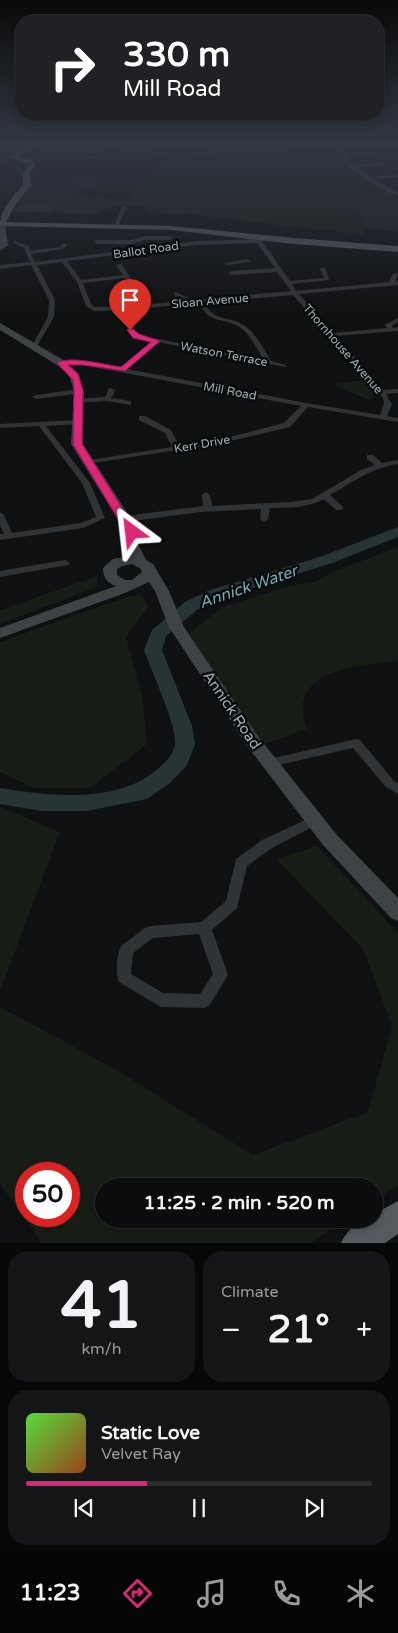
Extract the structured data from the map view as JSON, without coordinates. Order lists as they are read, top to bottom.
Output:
{
  "streets": {
    "main road": ["Annick Road"],
    "street": [
      "Ballot Road",
      "Sloan Avenue",
      "Thornhouse Avenue",
      "Watson Terrace",
      "Mill Road",
      "Kerr Drive"
    ]
  },
  "crossings": [
    ["Ballot Road", "Sloan Avenue"],
    ["Ballot Road", "Thornhouse Avenue"],
    ["Sloan Avenue", "Thornhouse Avenue"],
    ["Sloan Avenue", "Watson Terrace"],
    ["Thornhouse Avenue", "Mill Road"],
    ["Mill Road", "Kerr Drive"],
    ["Mill Road", "Annick Road"],
    ["Kerr Drive", "Annick Road"]
  ],
  "water": ["Annick Water"],
  "page": {
    "turn": ["330 m", "Mill Road"],
    "limit": "50",
    "trip": "11:25 · 2 min · 520 m",
    "tile": [
      ["41", "km/h"],
      "Climate"
    ],
    "heat": ["−", "21°", "+"],
    "song": ["Static Love", "Velvet Ray"],
    "tabs": "11:23"
  }
}
